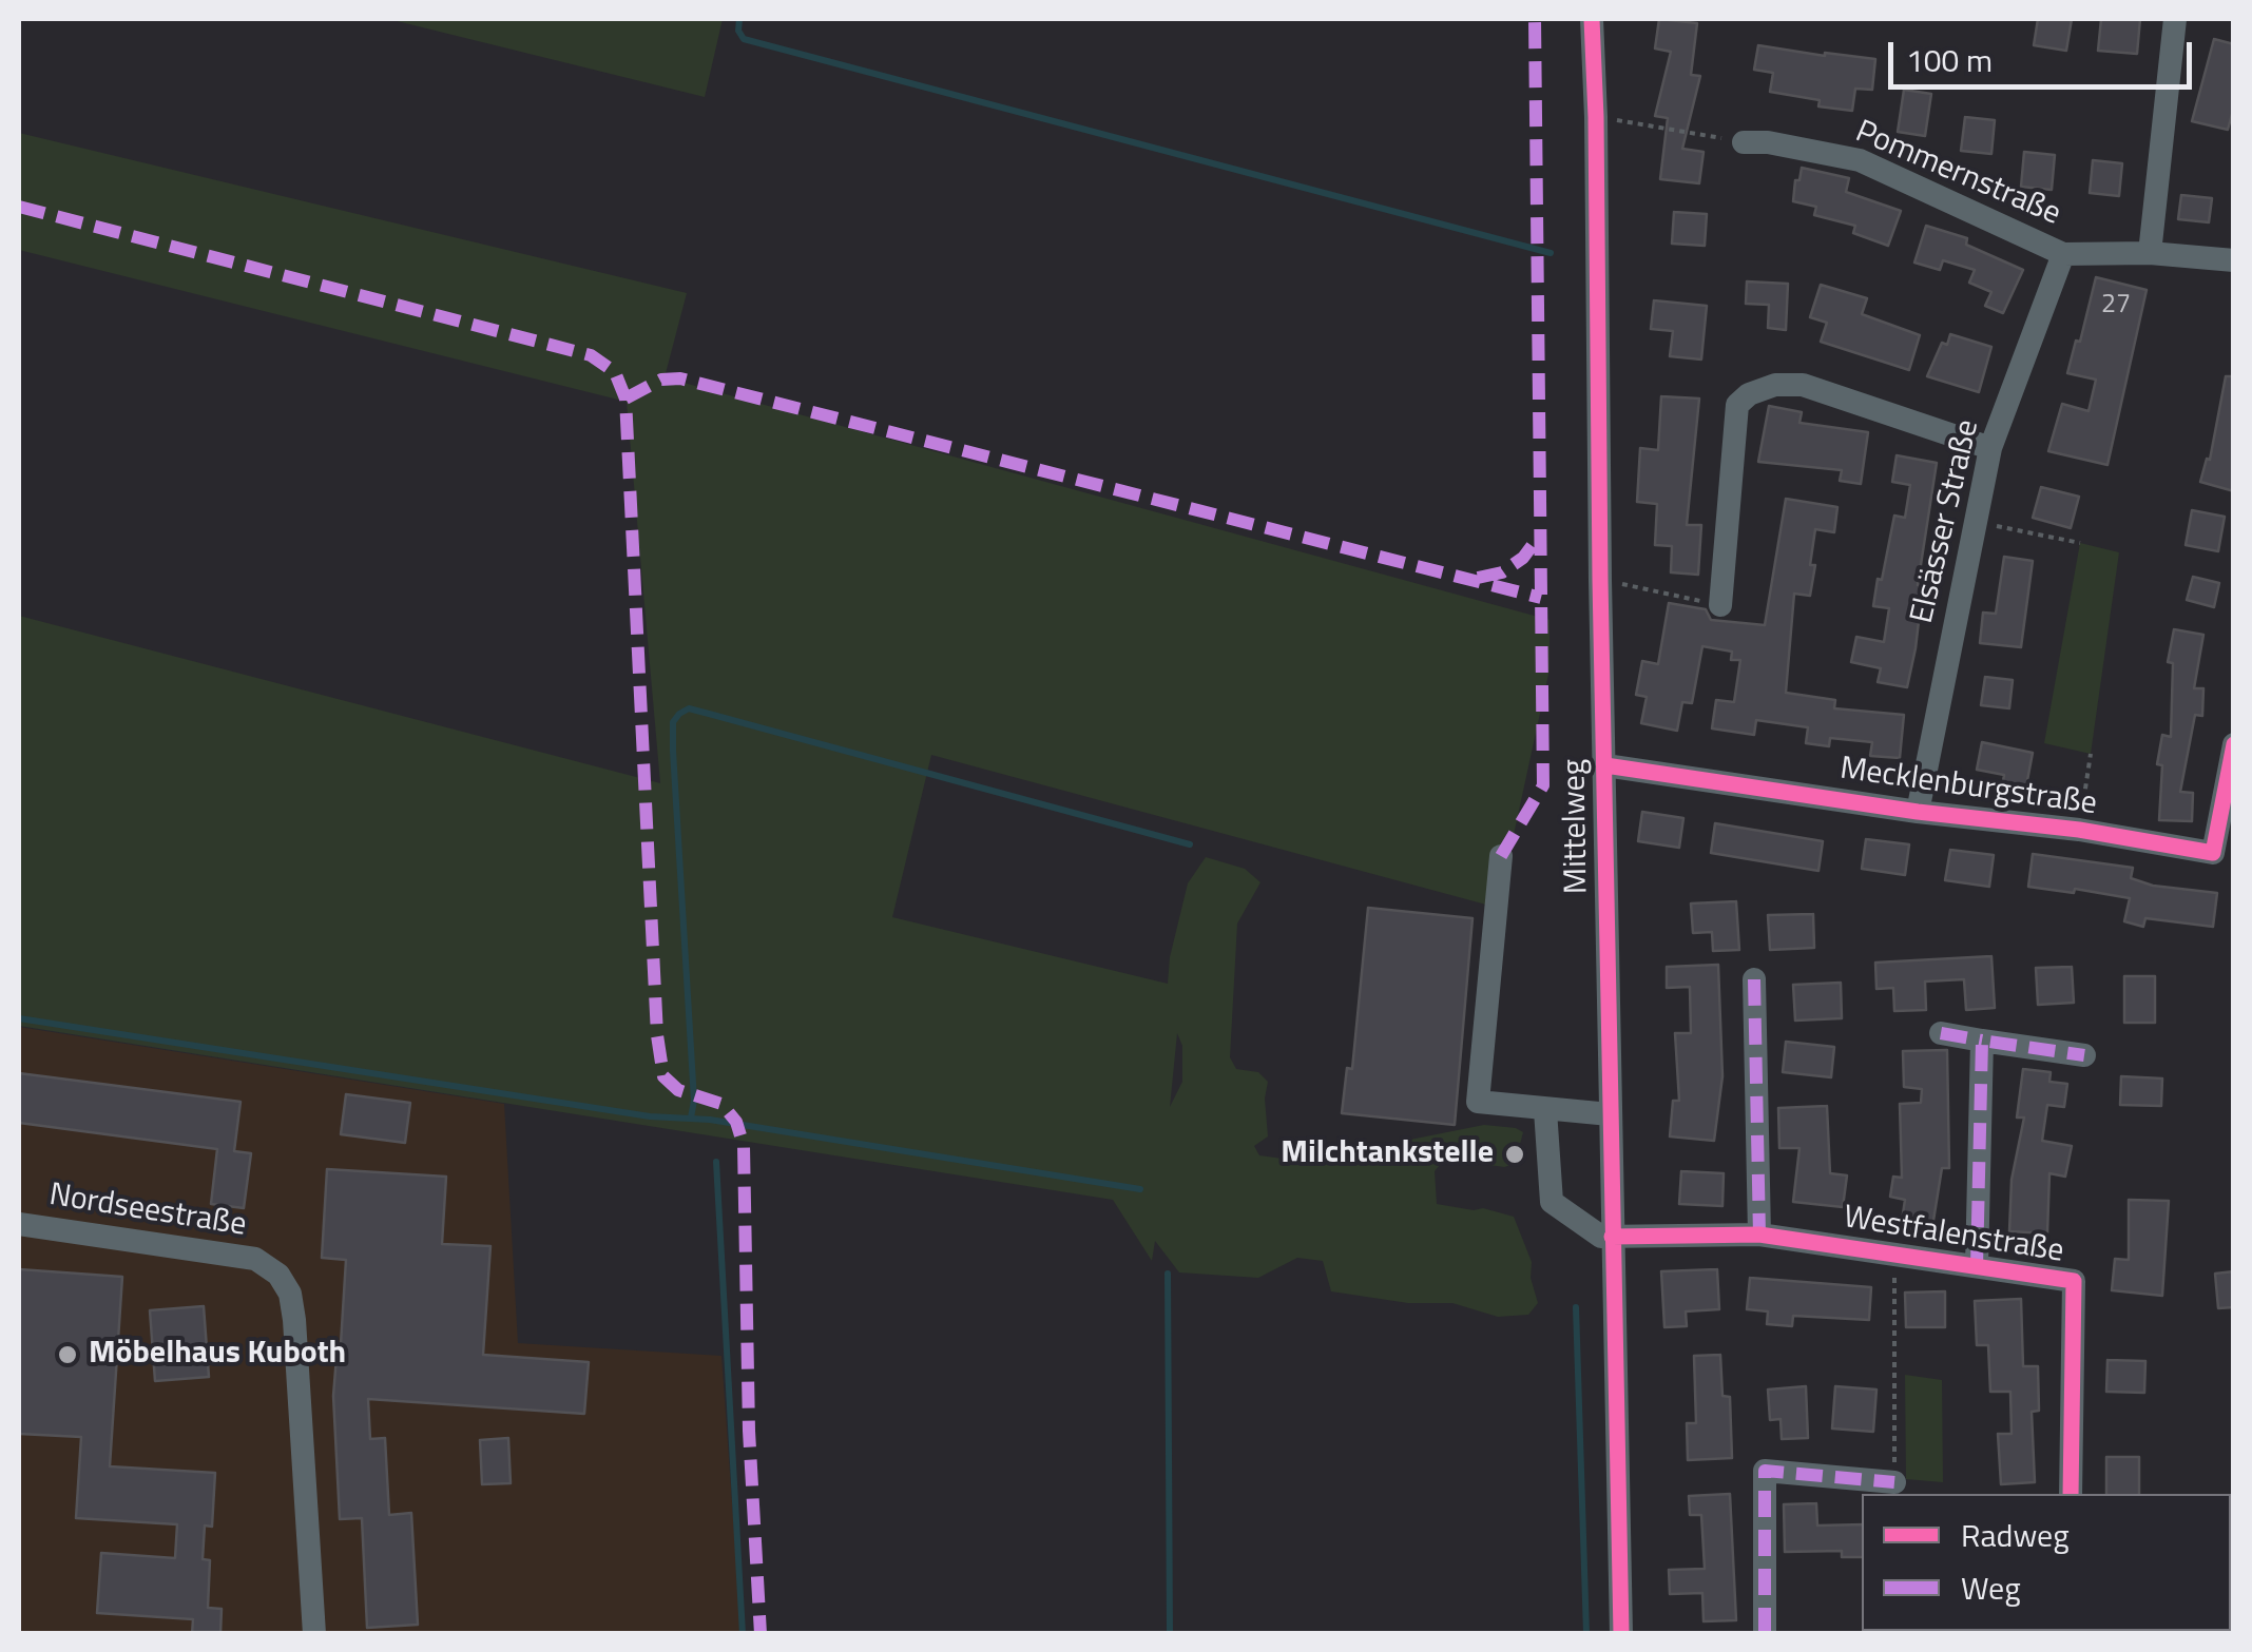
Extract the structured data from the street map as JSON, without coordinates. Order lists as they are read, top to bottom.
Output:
{
  "streets": {
    "street": [
      "Pommernstraße",
      "Elsässer Straße",
      "Mecklenburgstraße",
      "Mittelweg",
      "Nordseestraße",
      "Westfalenstraße"
    ]
  },
  "crossings": [
    ["Pommernstraße", "Elsässer Straße"],
    ["Elsässer Straße", "Mecklenburgstraße"],
    ["Mecklenburgstraße", "Mittelweg"],
    ["Mittelweg", "Westfalenstraße"]
  ],
  "places": ["Milchtankstelle", "Möbelhaus Kuboth"],
  "house_numbers": ["27"],
  "legend": ["Radweg", "Weg"],
  "scale_bar": "100 m"
}
